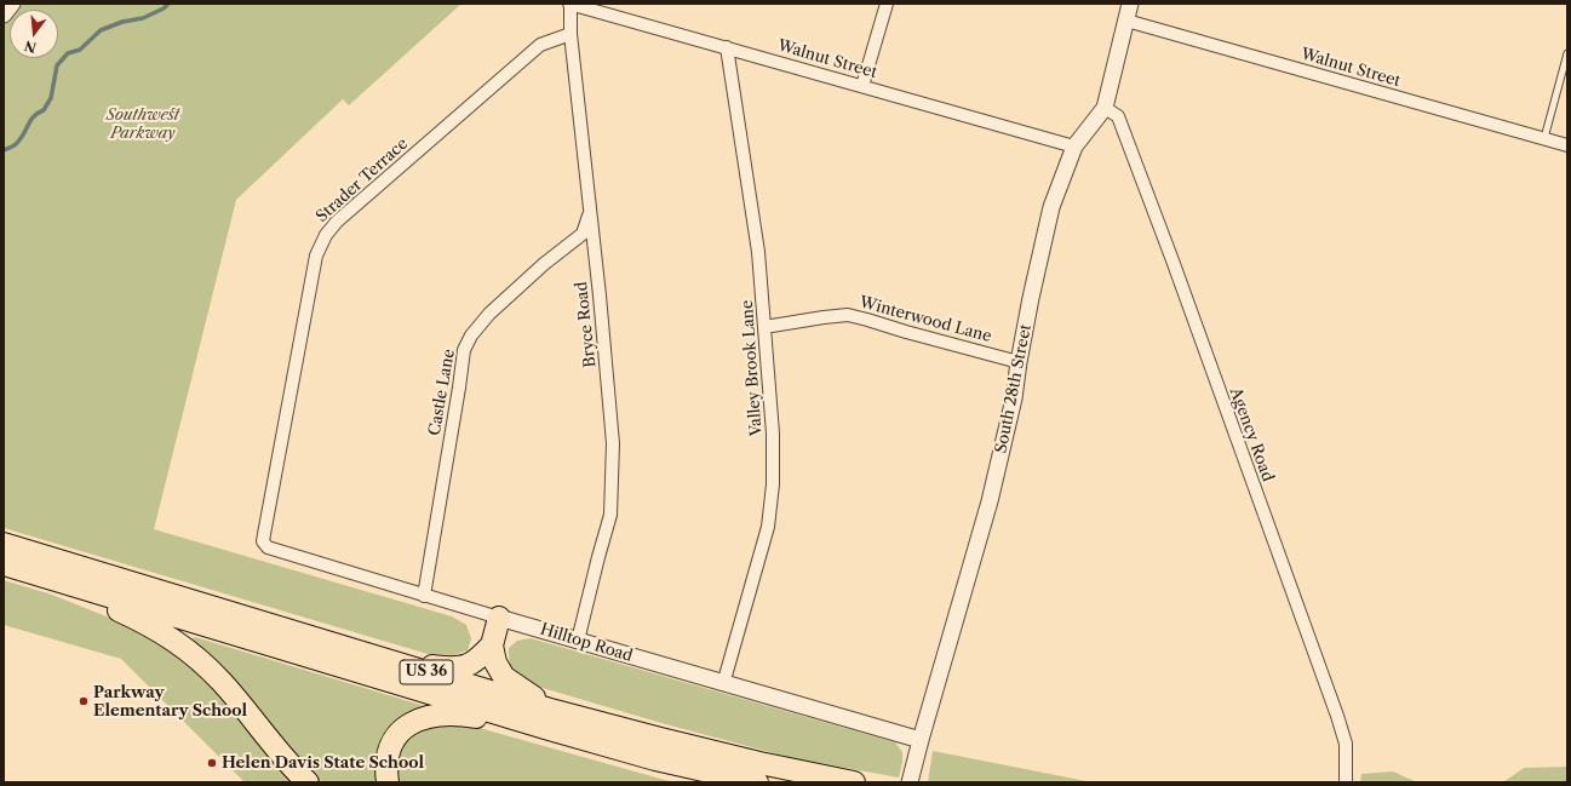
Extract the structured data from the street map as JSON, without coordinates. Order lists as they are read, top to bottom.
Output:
{
  "streets": {
    "highway": ["US 36"],
    "street": [
      "Walnut Street",
      "Strader Terrace",
      "Winterwood Lane",
      "Bryce Road",
      "Valley Brook Lane",
      "South 28th Street",
      "Castle Lane",
      "Agency Road",
      "Hilltop Road"
    ]
  },
  "crossings": [
    ["Walnut Street", "Bryce Road"],
    ["Walnut Street", "Valley Brook Lane"],
    ["Walnut Street", "South 28th Street"],
    ["Strader Terrace", "Bryce Road"],
    ["Strader Terrace", "Hilltop Road"],
    ["Winterwood Lane", "Valley Brook Lane"],
    ["Winterwood Lane", "South 28th Street"],
    ["Bryce Road", "Castle Lane"],
    ["Bryce Road", "Hilltop Road"],
    ["Valley Brook Lane", "Hilltop Road"],
    ["South 28th Street", "Agency Road"],
    ["South 28th Street", "Hilltop Road"],
    ["Castle Lane", "Hilltop Road"]
  ],
  "parks": ["Southwest Parkway"],
  "places": ["Parkway Elementary School", "Helen Davis State School"],
  "north": "bottom"
}
